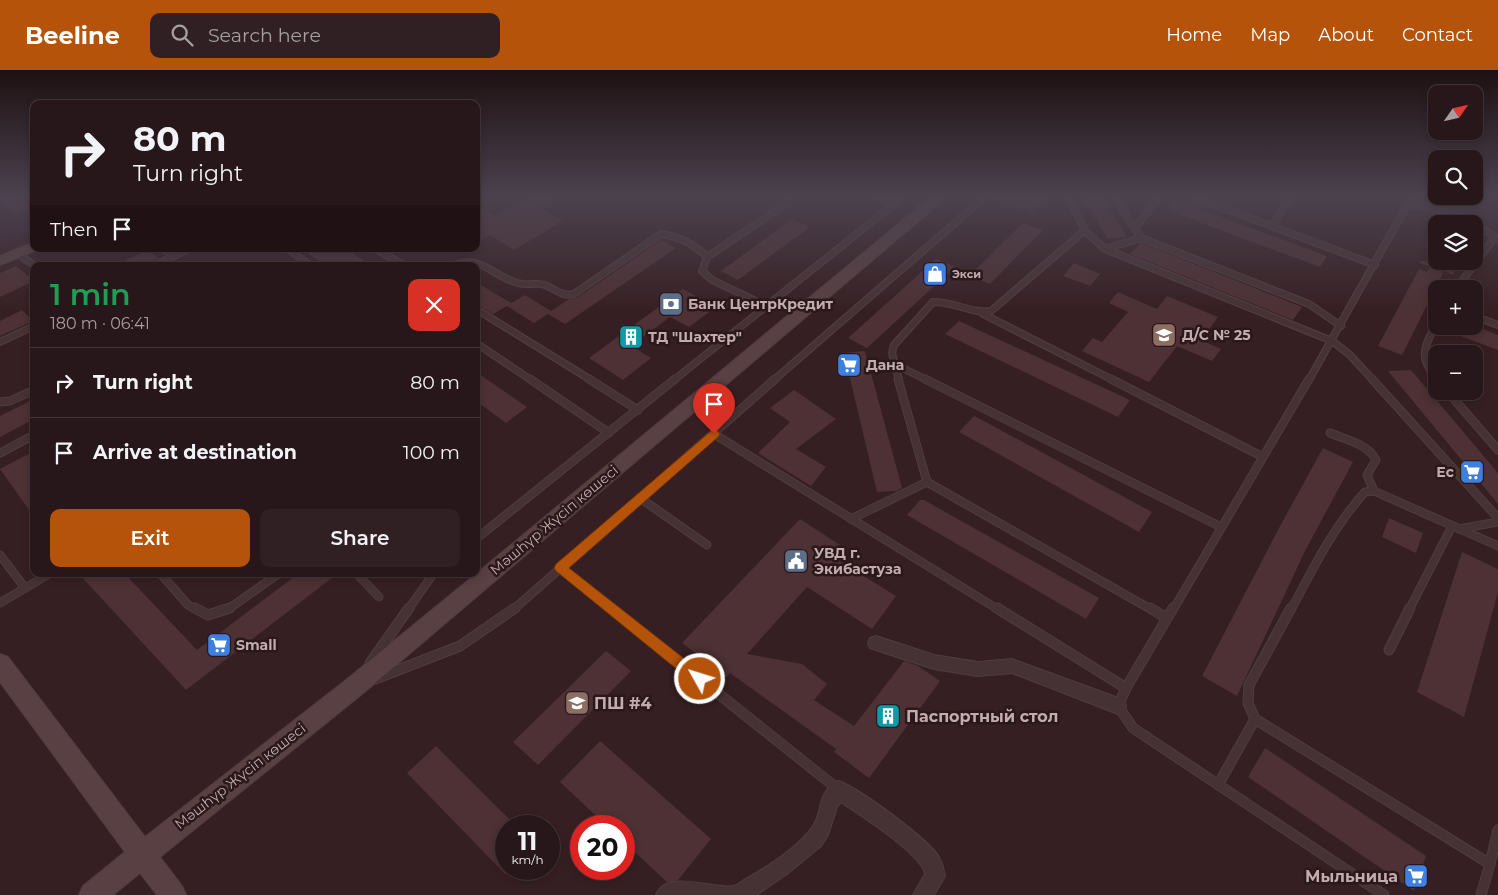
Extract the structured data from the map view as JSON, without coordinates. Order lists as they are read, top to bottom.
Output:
{
  "streets": {
    "main road": ["Мәшһүр Жүсіп көшесі"]
  },
  "places": {
    "shop": ["Экси"],
    "bank": ["Банк ЦентрКредит"],
    "school or university": ["Д/С № 25", "ПШ #4"],
    "building": ["ТД \"Шахтер\"", "Паспортный стол"],
    "supermarket": [
      "Дана",
      "Ес",
      "Small",
      "Мыльница"
    ],
    "public building": ["УВД г. Экибастуза"]
  },
  "north": "top right",
  "page": {
    "header": "Beeline",
    "search": "Search here",
    "nav": [
      "Home",
      "Map",
      "About",
      "Contact"
    ],
    "map_buttons": ["+", "−"],
    "turn": ["80 m", "Turn right"],
    "then": "Then",
    "heading": ["1 min", "180 m · 06:41"],
    "list": [
      {
        "name": "Turn right",
        "value": "80 m"
      },
      {
        "name": "Arrive at destination",
        "value": "100 m"
      }
    ],
    "buttons": ["Exit", "Share"],
    "speed": "11 km/h",
    "limit": "20"
  }
}
